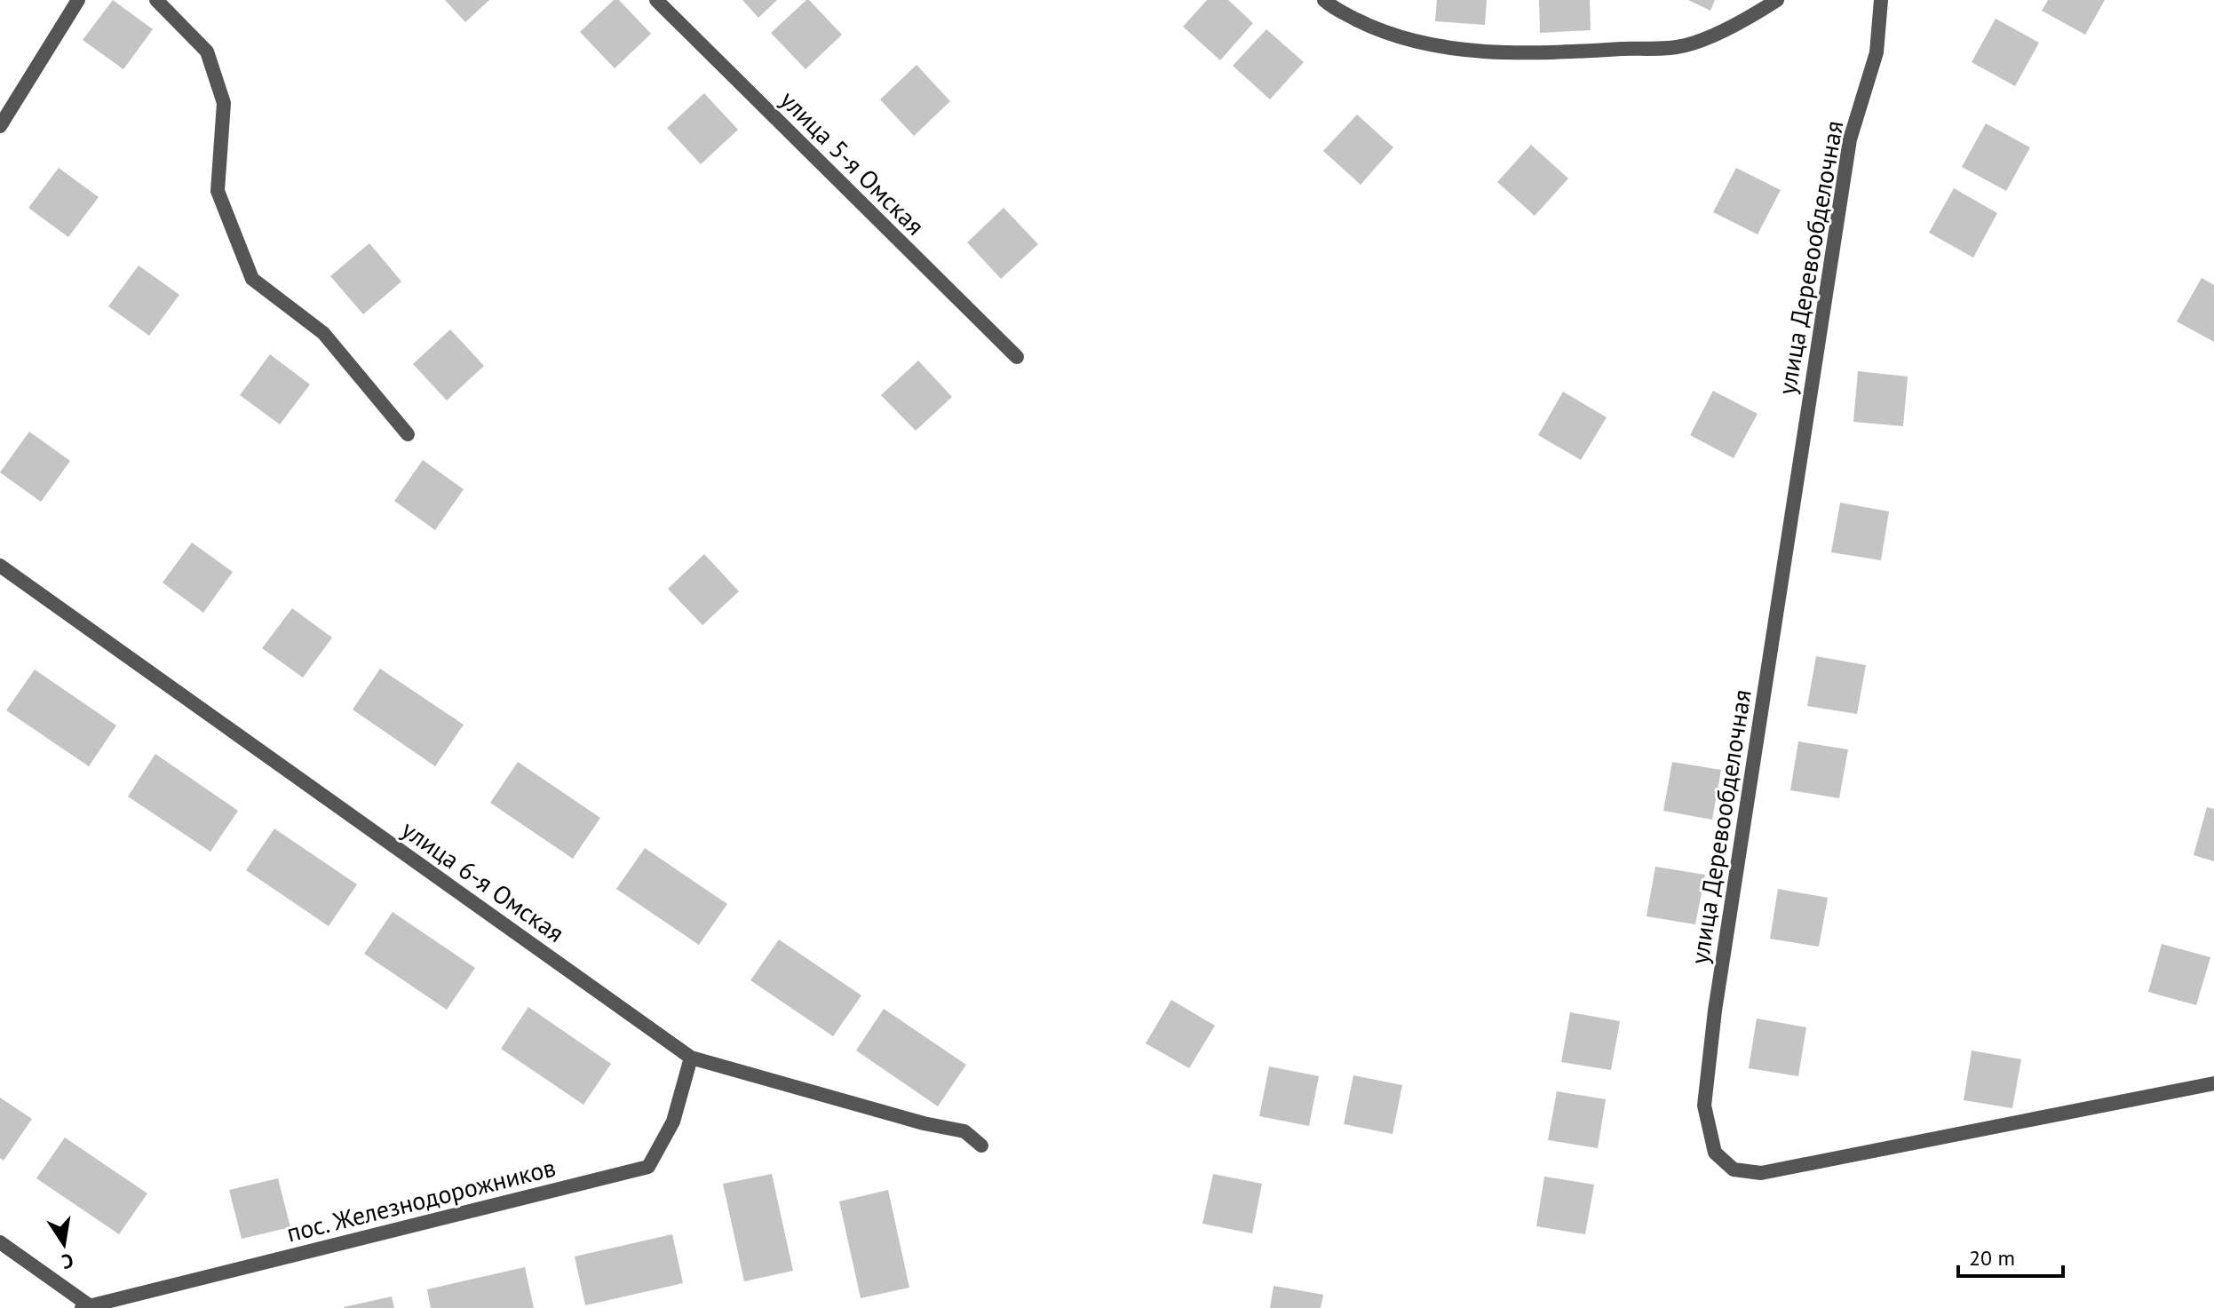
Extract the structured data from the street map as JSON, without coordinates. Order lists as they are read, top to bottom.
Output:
{
  "streets": {
    "street": [
      "улица 5-я Омская",
      "улица Деревообделочная",
      "улица 6-я Омская",
      "пос. Железнодорожников"
    ]
  },
  "crossings": [
    ["улица 6-я Омская", "пос. Железнодорожников"]
  ],
  "scale_bar": "20 m",
  "north": "bottom"
}
